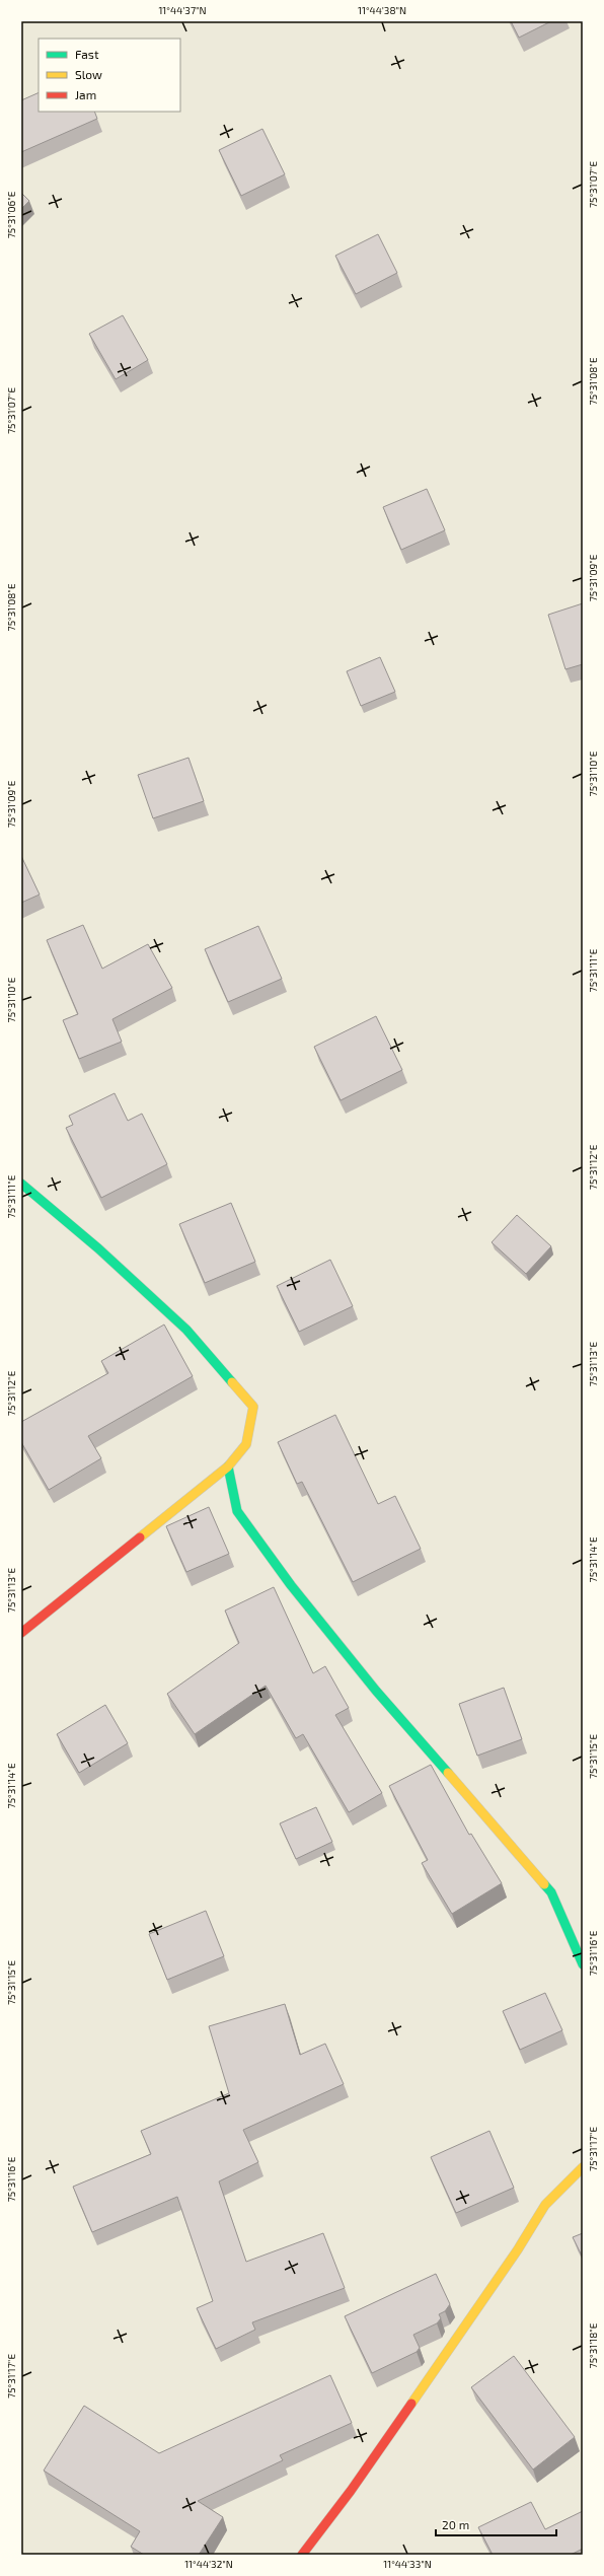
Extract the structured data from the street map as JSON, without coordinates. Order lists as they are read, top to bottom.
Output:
{
  "legend": ["Fast", "Slow", "Jam"],
  "scale_bar": "20 m",
  "coordinates": [
    "11°44'37\"N",
    "11°44'38\"N",
    "75°31'07\"E",
    "75°31'06\"E",
    "75°31'08\"E",
    "75°31'09\"E",
    "75°31'10\"E",
    "75°31'11\"E",
    "75°31'12\"E",
    "75°31'13\"E",
    "75°31'14\"E",
    "75°31'15\"E",
    "75°31'16\"E",
    "75°31'17\"E",
    "75°31'18\"E",
    "11°44'32\"N",
    "11°44'33\"N"
  ]
}
